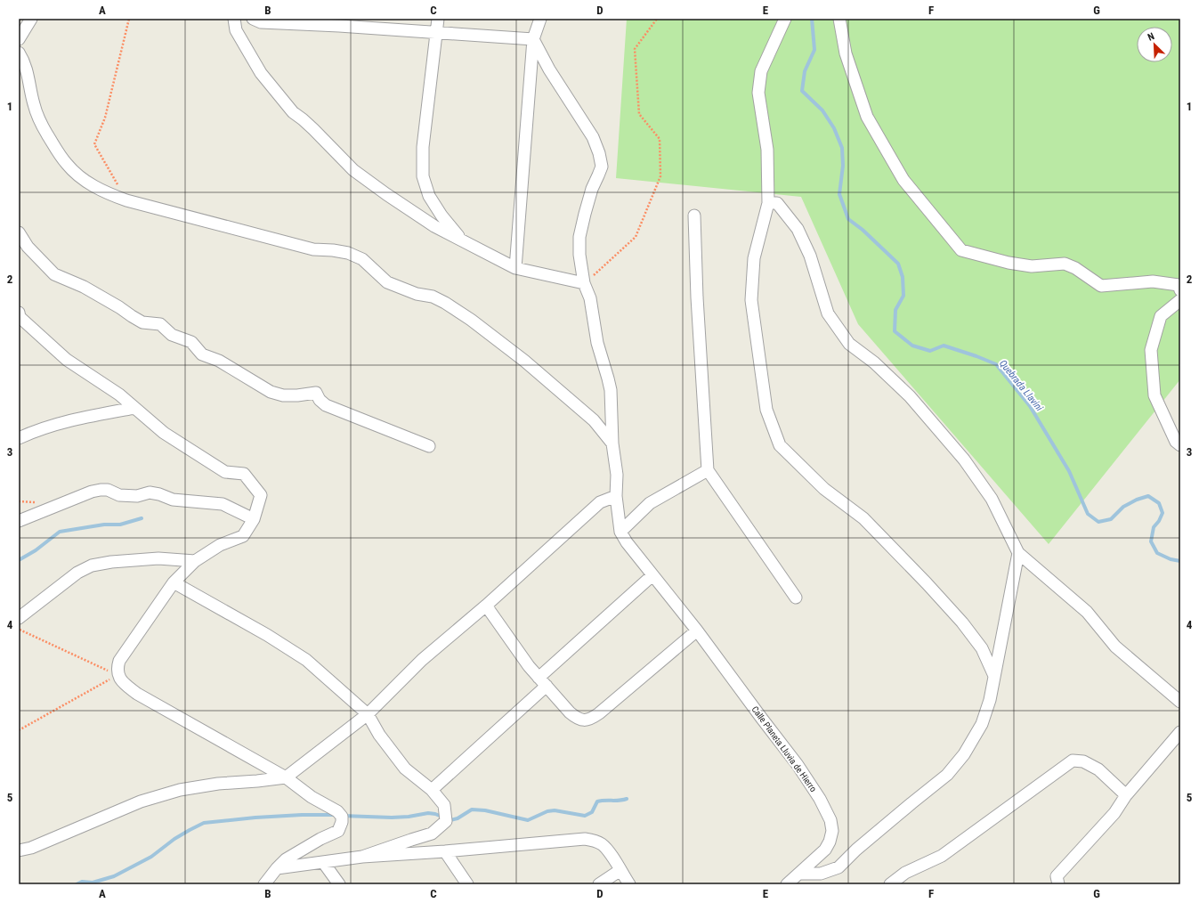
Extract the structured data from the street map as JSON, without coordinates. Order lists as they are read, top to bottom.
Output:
{
  "streets": {
    "street": ["Calle Planeta Lluvia de Hierro"]
  },
  "water": ["Quebrada Llavini"],
  "north": "top left",
  "grid": {
    "columns": [
      "A",
      "B",
      "C",
      "D",
      "E",
      "F",
      "G"
    ],
    "rows": [
      "1",
      "2",
      "3",
      "4",
      "5"
    ]
  }
}
